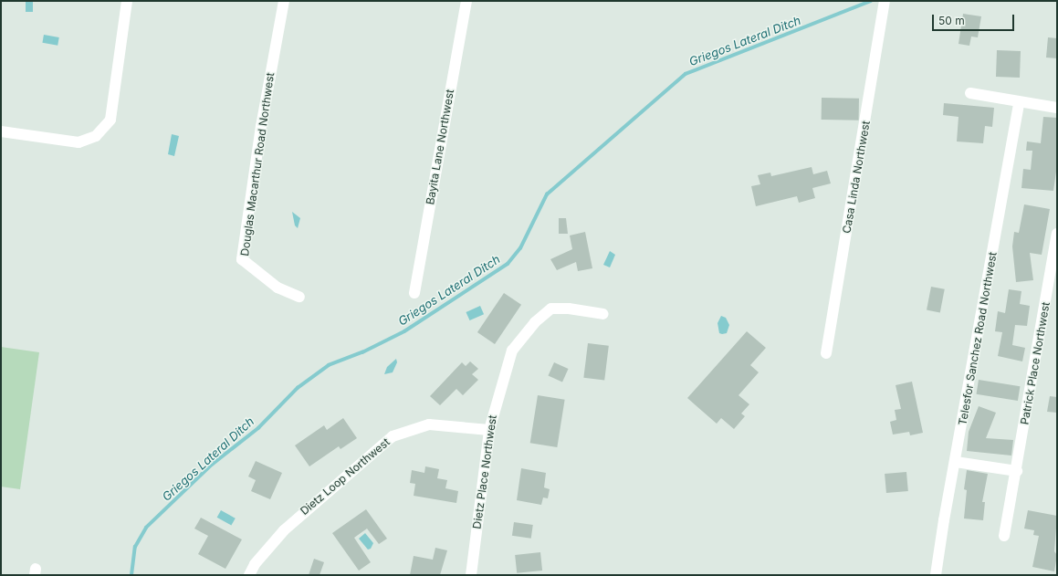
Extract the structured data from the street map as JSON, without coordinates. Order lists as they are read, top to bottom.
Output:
{
  "streets": {
    "street": [
      "Bayita Lane Northwest",
      "Douglas Macarthur Road Northwest",
      "Casa Linda Northwest",
      "Telesfor Sanchez Road Northwest",
      "Patrick Place Northwest",
      "Dietz Place Northwest",
      "Dietz Loop Northwest"
    ]
  },
  "crossings": [
    ["Dietz Place Northwest", "Dietz Loop Northwest"]
  ],
  "water": ["Griegos Lateral Ditch"],
  "scale_bar": "50 m"
}
